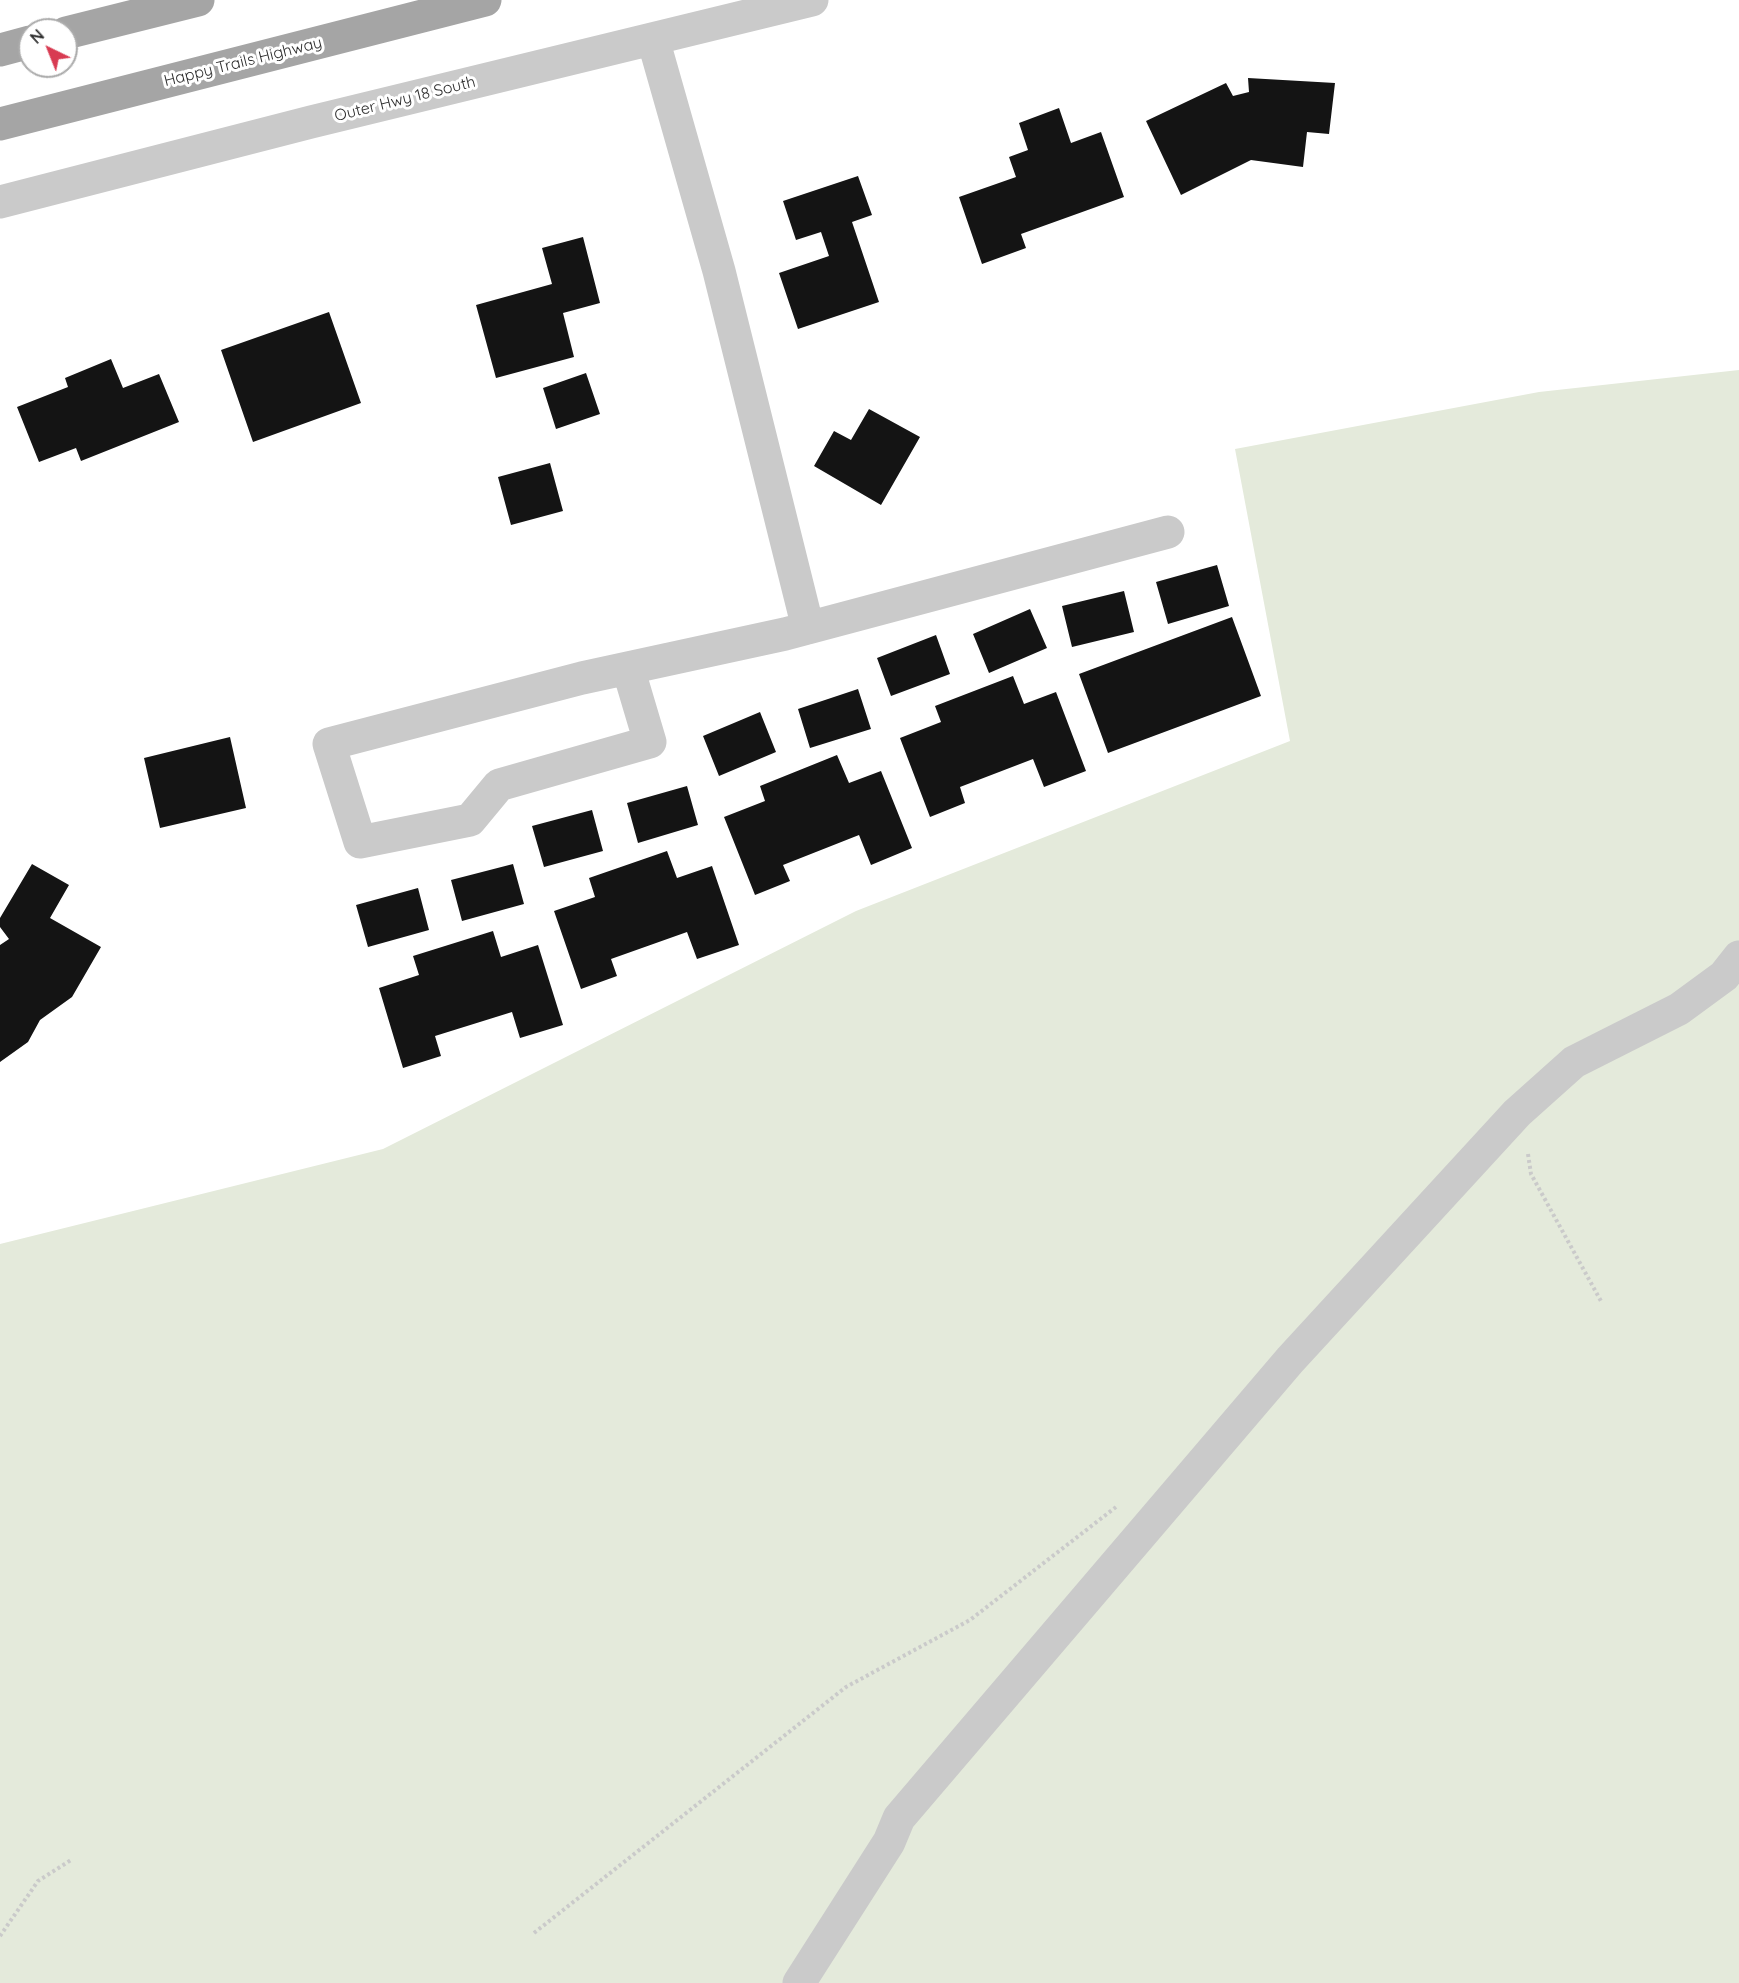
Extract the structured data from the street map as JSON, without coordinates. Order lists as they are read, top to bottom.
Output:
{
  "streets": {
    "main road": ["Happy Trails Highway"],
    "street": ["Outer Hwy 18 South"]
  },
  "north": "top left"
}
